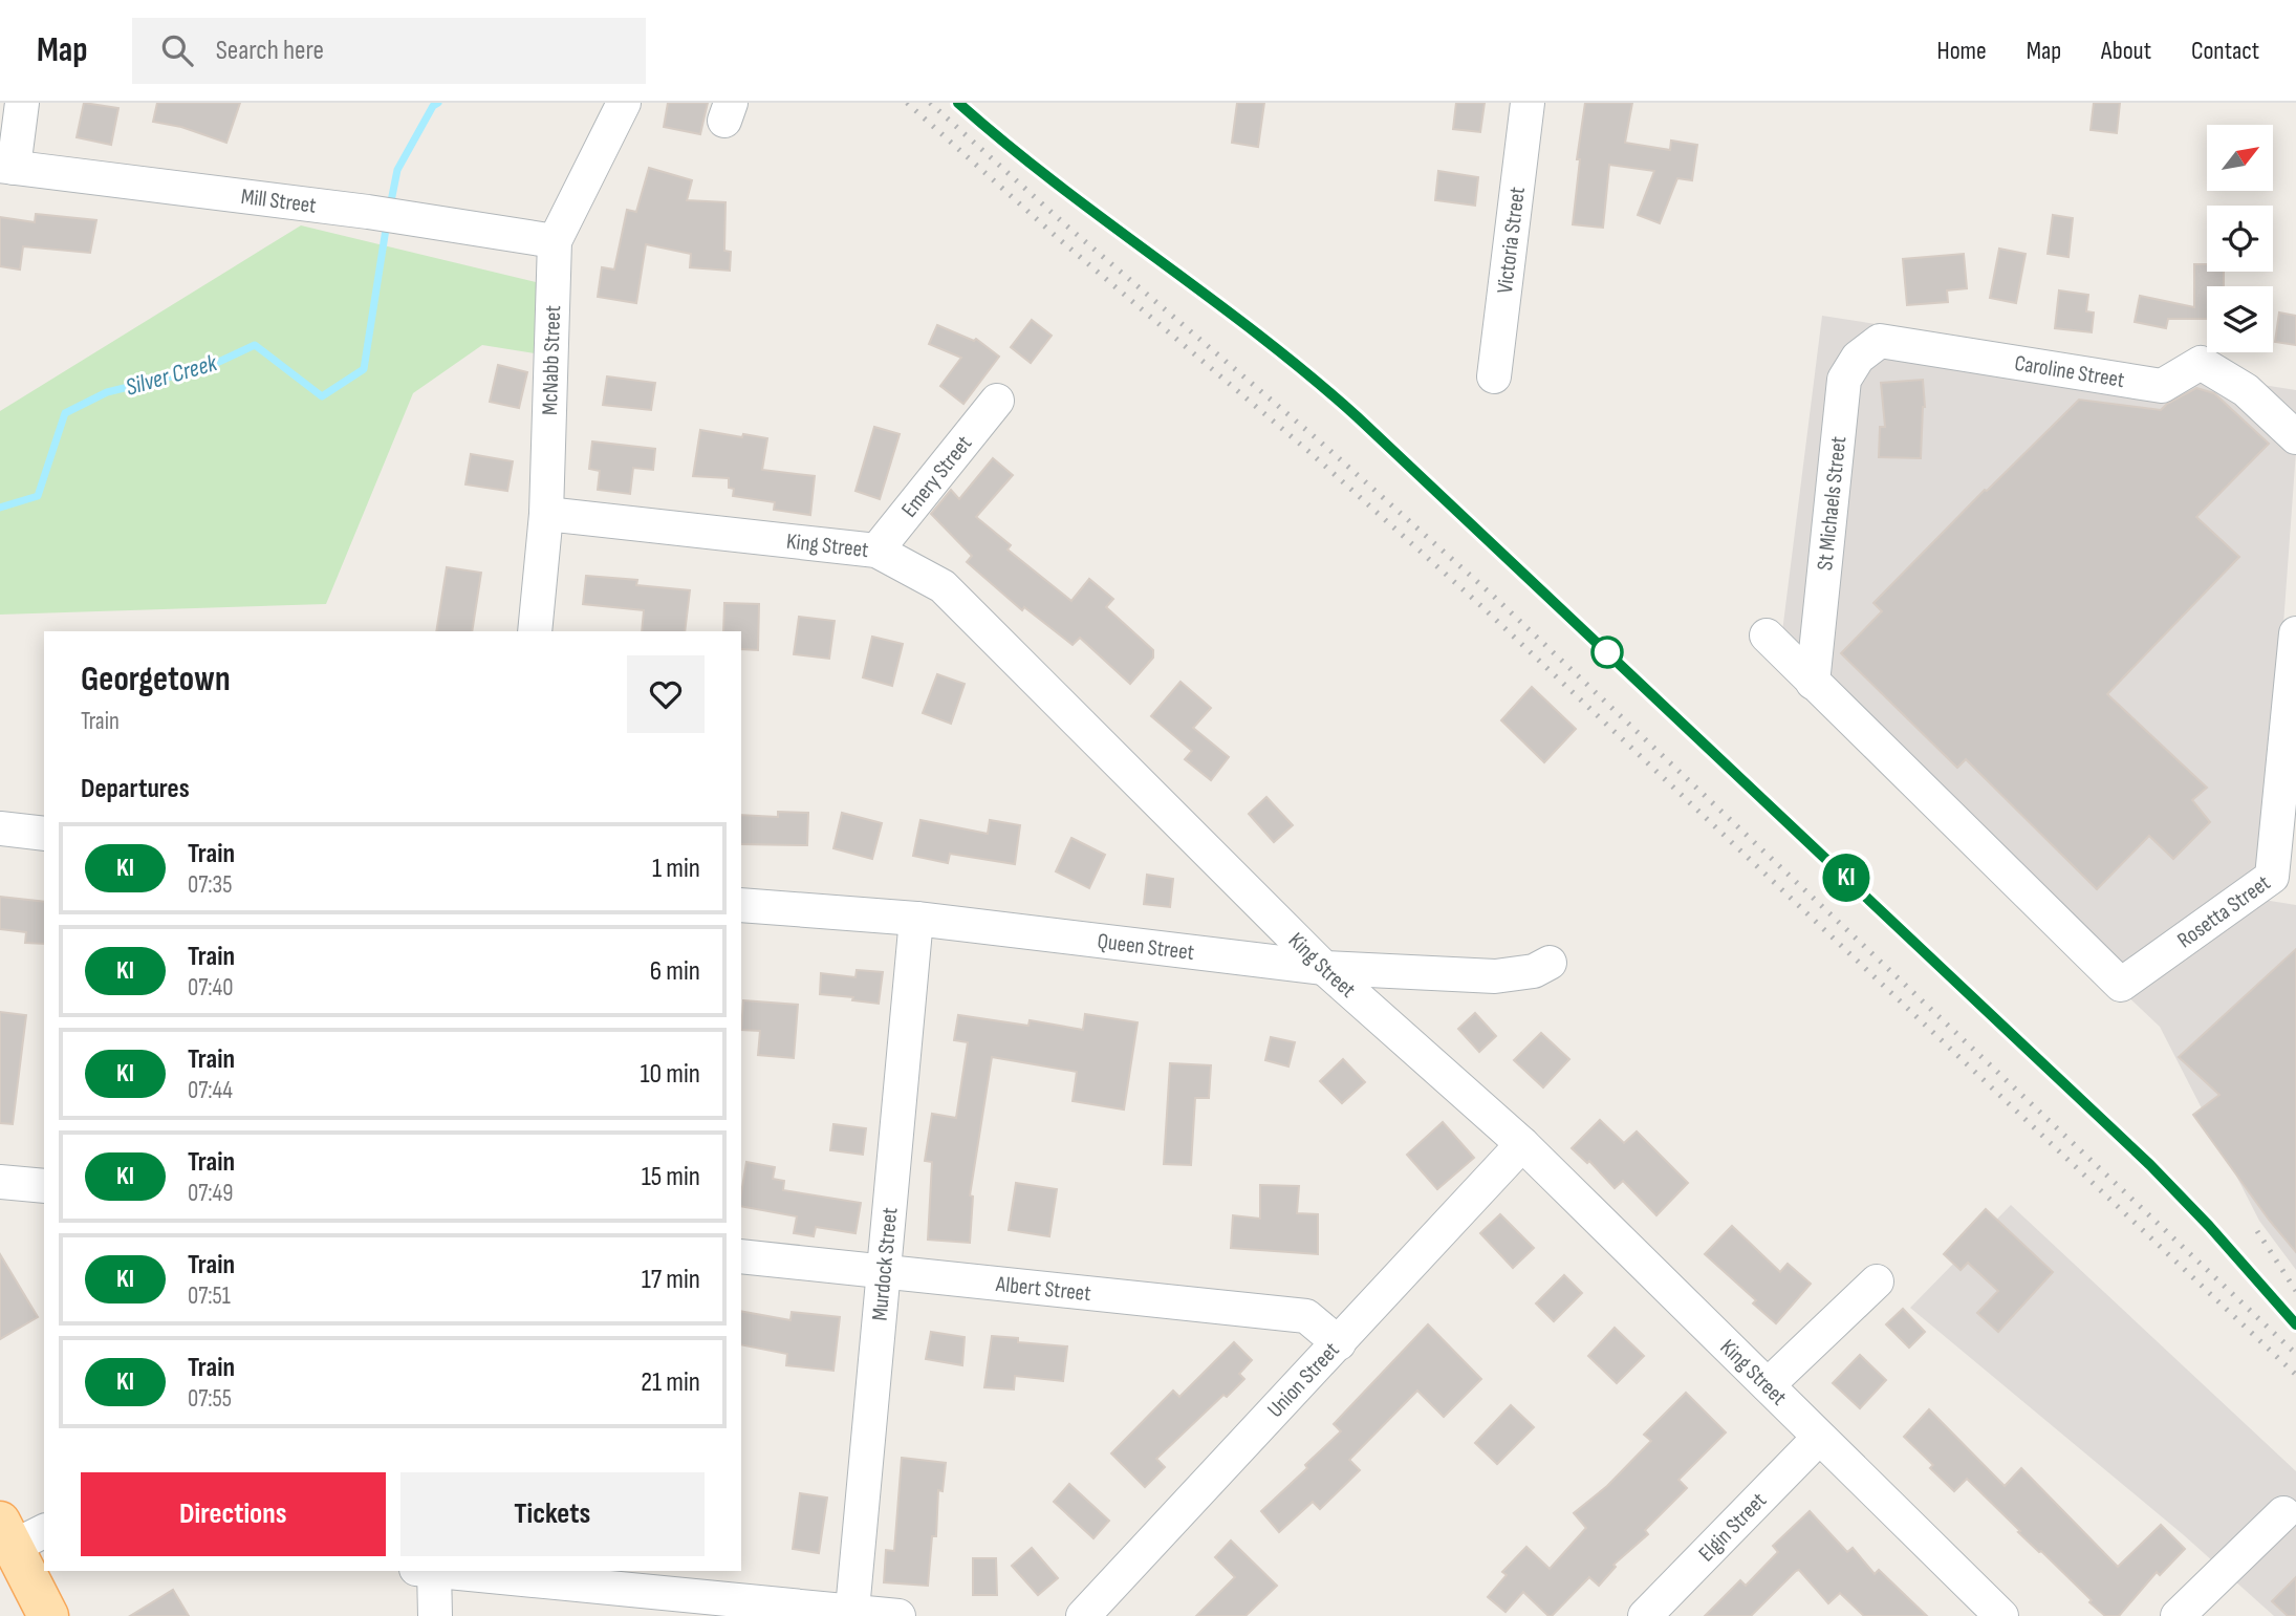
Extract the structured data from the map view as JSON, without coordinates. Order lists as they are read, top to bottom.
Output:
{
  "streets": {
    "street": [
      "Mill Street",
      "Victoria Street",
      "McNabb Street",
      "Caroline Street",
      "Emery Street",
      "St Michaels Street",
      "King Street",
      "Rosetta Street",
      "Queen Street",
      "Murdock Street",
      "Albert Street",
      "Union Street",
      "Elgin Street"
    ]
  },
  "crossings": [
    ["Mill Street", "McNabb Street"],
    ["McNabb Street", "King Street"],
    ["Caroline Street", "St Michaels Street"],
    ["Emery Street", "King Street"],
    ["St Michaels Street", "Rosetta Street"],
    ["King Street", "Queen Street"],
    ["King Street", "Union Street"],
    ["King Street", "Elgin Street"],
    ["Queen Street", "Murdock Street"],
    ["Murdock Street", "Albert Street"],
    ["Albert Street", "Union Street"]
  ],
  "water": ["Silver Creek"],
  "north": "top right",
  "page": {
    "header": "Map",
    "search": "Search here",
    "nav": [
      "Home",
      "Map",
      "About",
      "Contact"
    ],
    "on_map": "KI",
    "heading": [
      ["Georgetown", "Train"],
      "Departures"
    ],
    "list": [
      {
        "mark": "KI",
        "name": "Train",
        "note": "07:35",
        "value": "1 min"
      },
      {
        "mark": "KI",
        "name": "Train",
        "note": "07:40",
        "value": "6 min"
      },
      {
        "mark": "KI",
        "name": "Train",
        "note": "07:44",
        "value": "10 min"
      },
      {
        "mark": "KI",
        "name": "Train",
        "note": "07:49",
        "value": "15 min"
      },
      {
        "mark": "KI",
        "name": "Train",
        "note": "07:51",
        "value": "17 min"
      },
      {
        "mark": "KI",
        "name": "Train",
        "note": "07:55",
        "value": "21 min"
      }
    ],
    "buttons": ["Directions", "Tickets"]
  }
}
